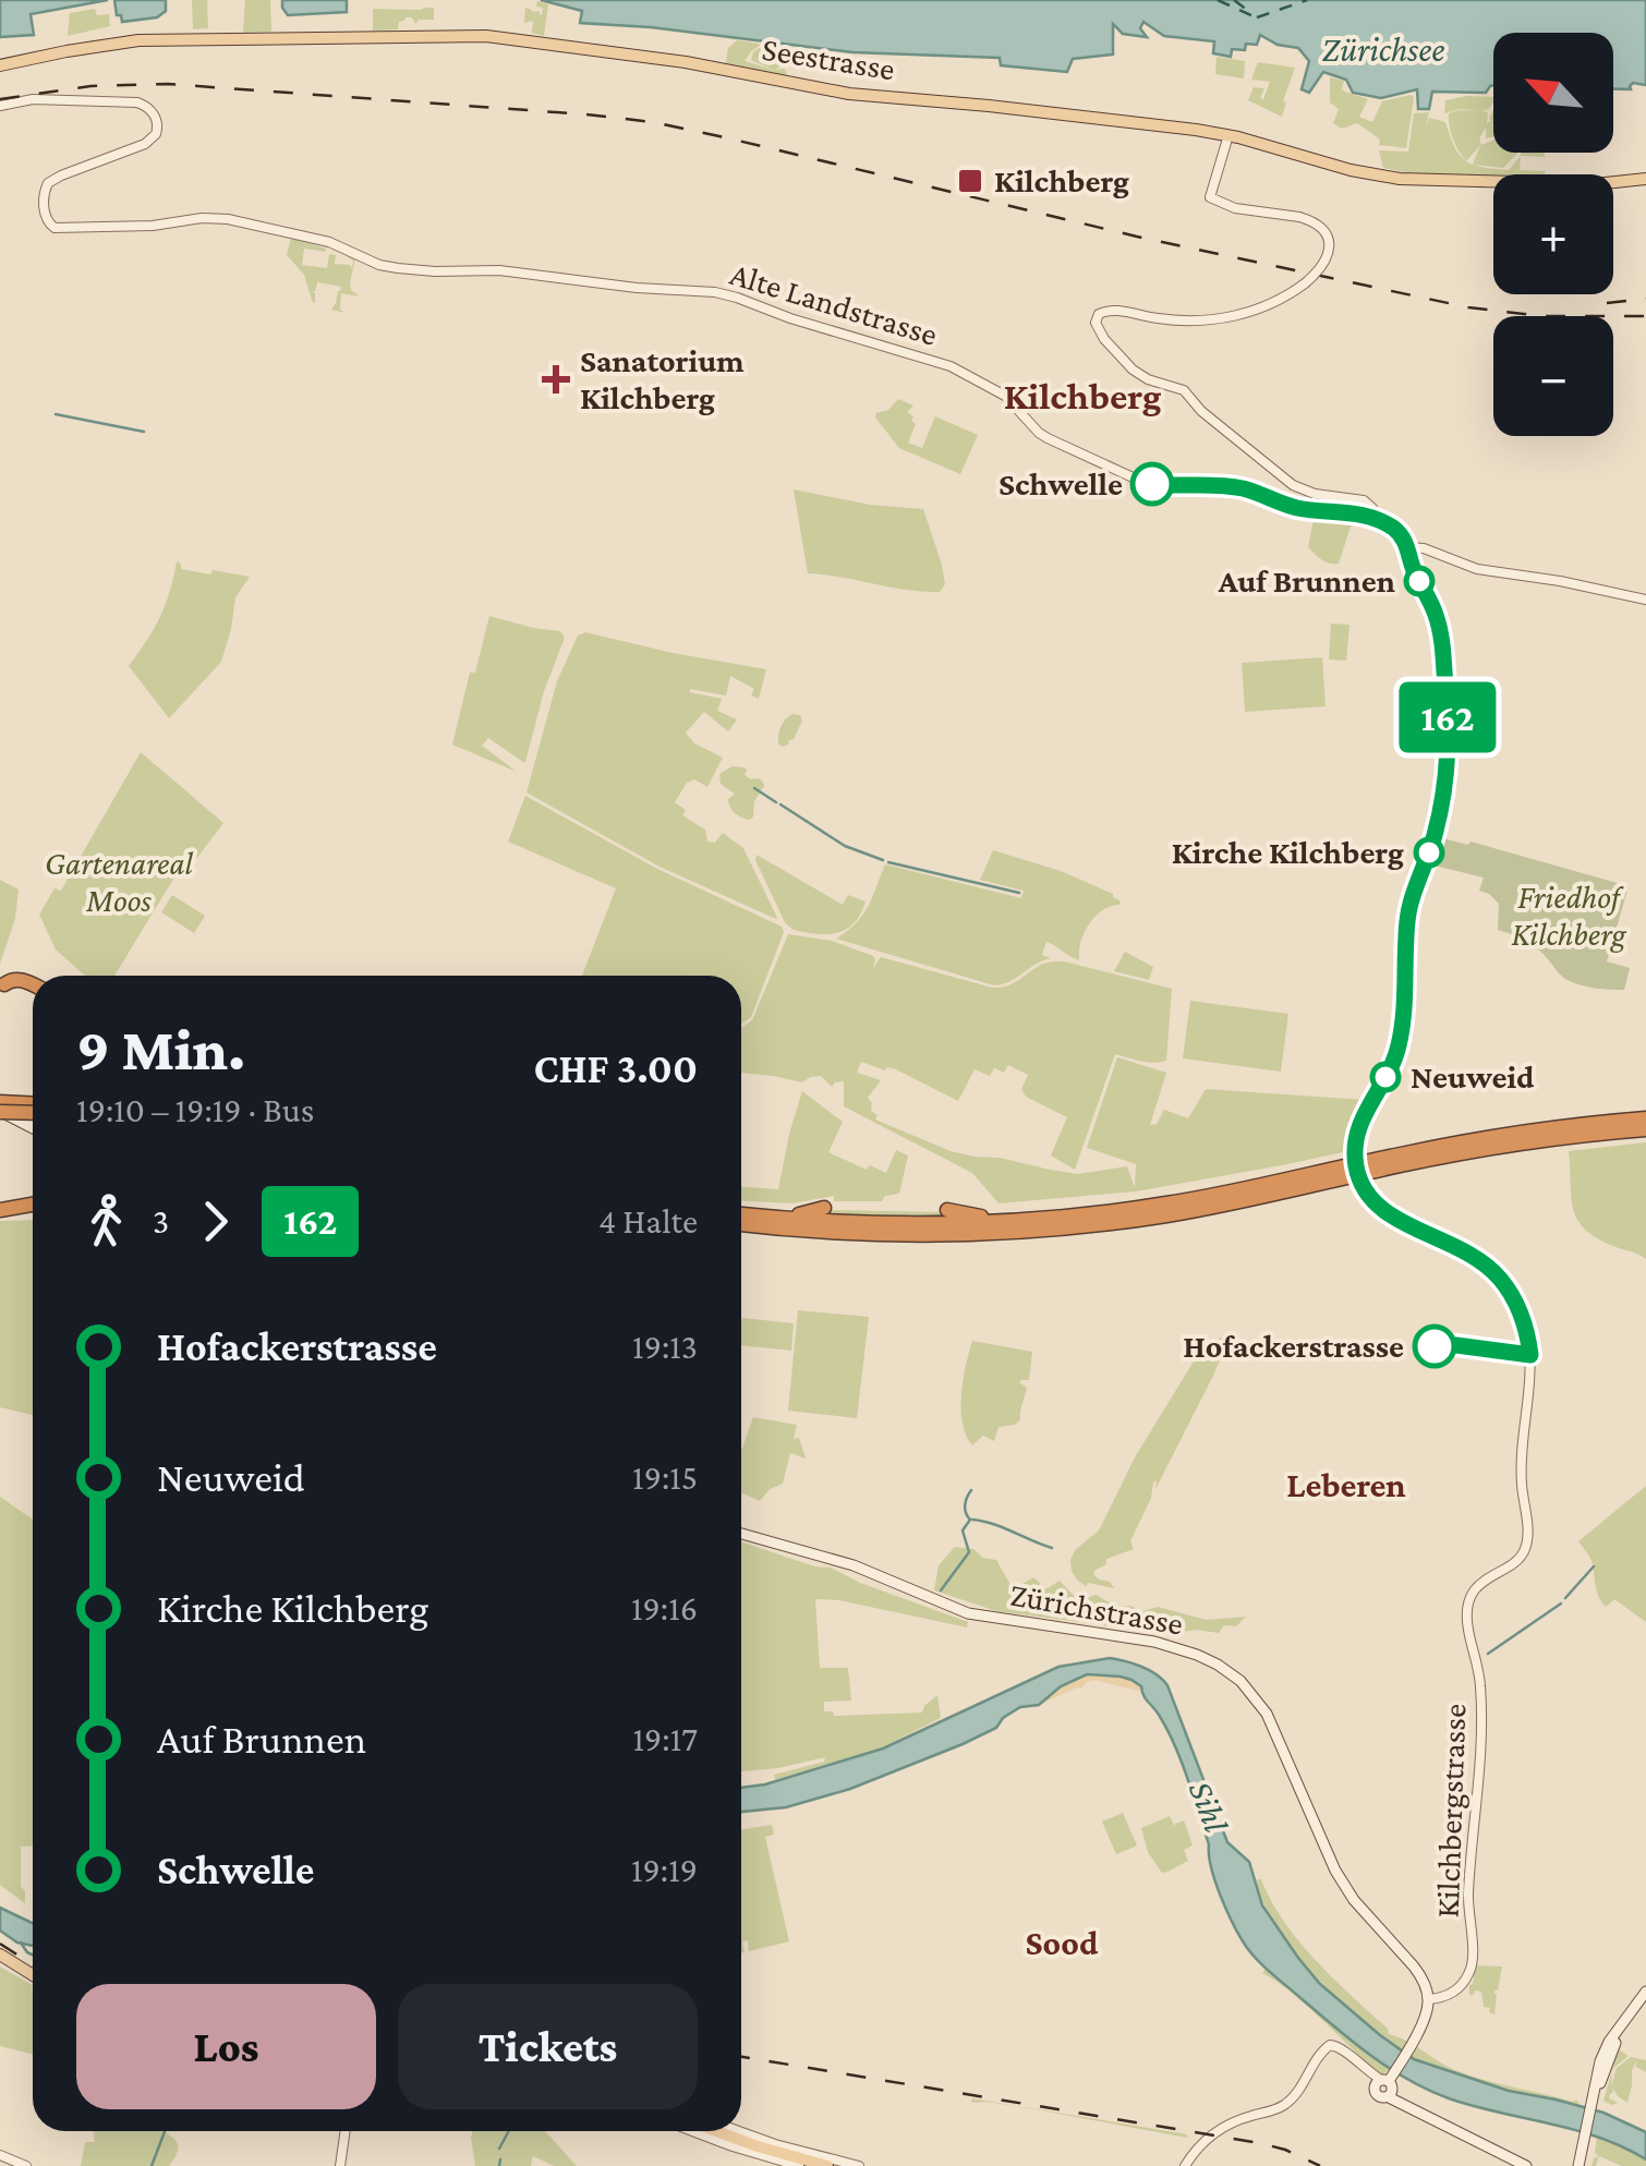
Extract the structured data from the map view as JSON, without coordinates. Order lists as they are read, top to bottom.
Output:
{
  "streets": {
    "main road": ["Seestrasse", "Zürichstrasse"],
    "street": ["Alte Landstrasse", "Kilchbergstrasse"]
  },
  "crossings": [
    ["Zürichstrasse", "Kilchbergstrasse"]
  ],
  "districts": ["Kilchberg", "Leberen", "Sood"],
  "water": ["Zürichsee", "Sihl"],
  "parks": ["Gartenareal Moos", "Friedhof Kilchberg"],
  "places": {
    "transit": ["Kilchberg"],
    "health": ["Sanatorium Kilchberg"],
    "other": [
      "Schwelle",
      "Auf Brunnen",
      "Kirche Kilchberg",
      "Neuweid",
      "Hofackerstrasse"
    ]
  },
  "lines": ["bus line 162"],
  "north": "top left",
  "page": {
    "on_map": "162",
    "map_buttons": ["+", "−"],
    "heading": ["9 Min.", "19:10 – 19:19 · Bus", "CHF 3.00"],
    "legs": ["3", "162", "4 Halte"],
    "list": [
      {
        "name": "Hofackerstrasse",
        "value": "19:13"
      },
      {
        "name": "Neuweid",
        "value": "19:15"
      },
      {
        "name": "Kirche Kilchberg",
        "value": "19:16"
      },
      {
        "name": "Auf Brunnen",
        "value": "19:17"
      },
      {
        "name": "Schwelle",
        "value": "19:19"
      }
    ],
    "buttons": ["Los", "Tickets"]
  }
}
